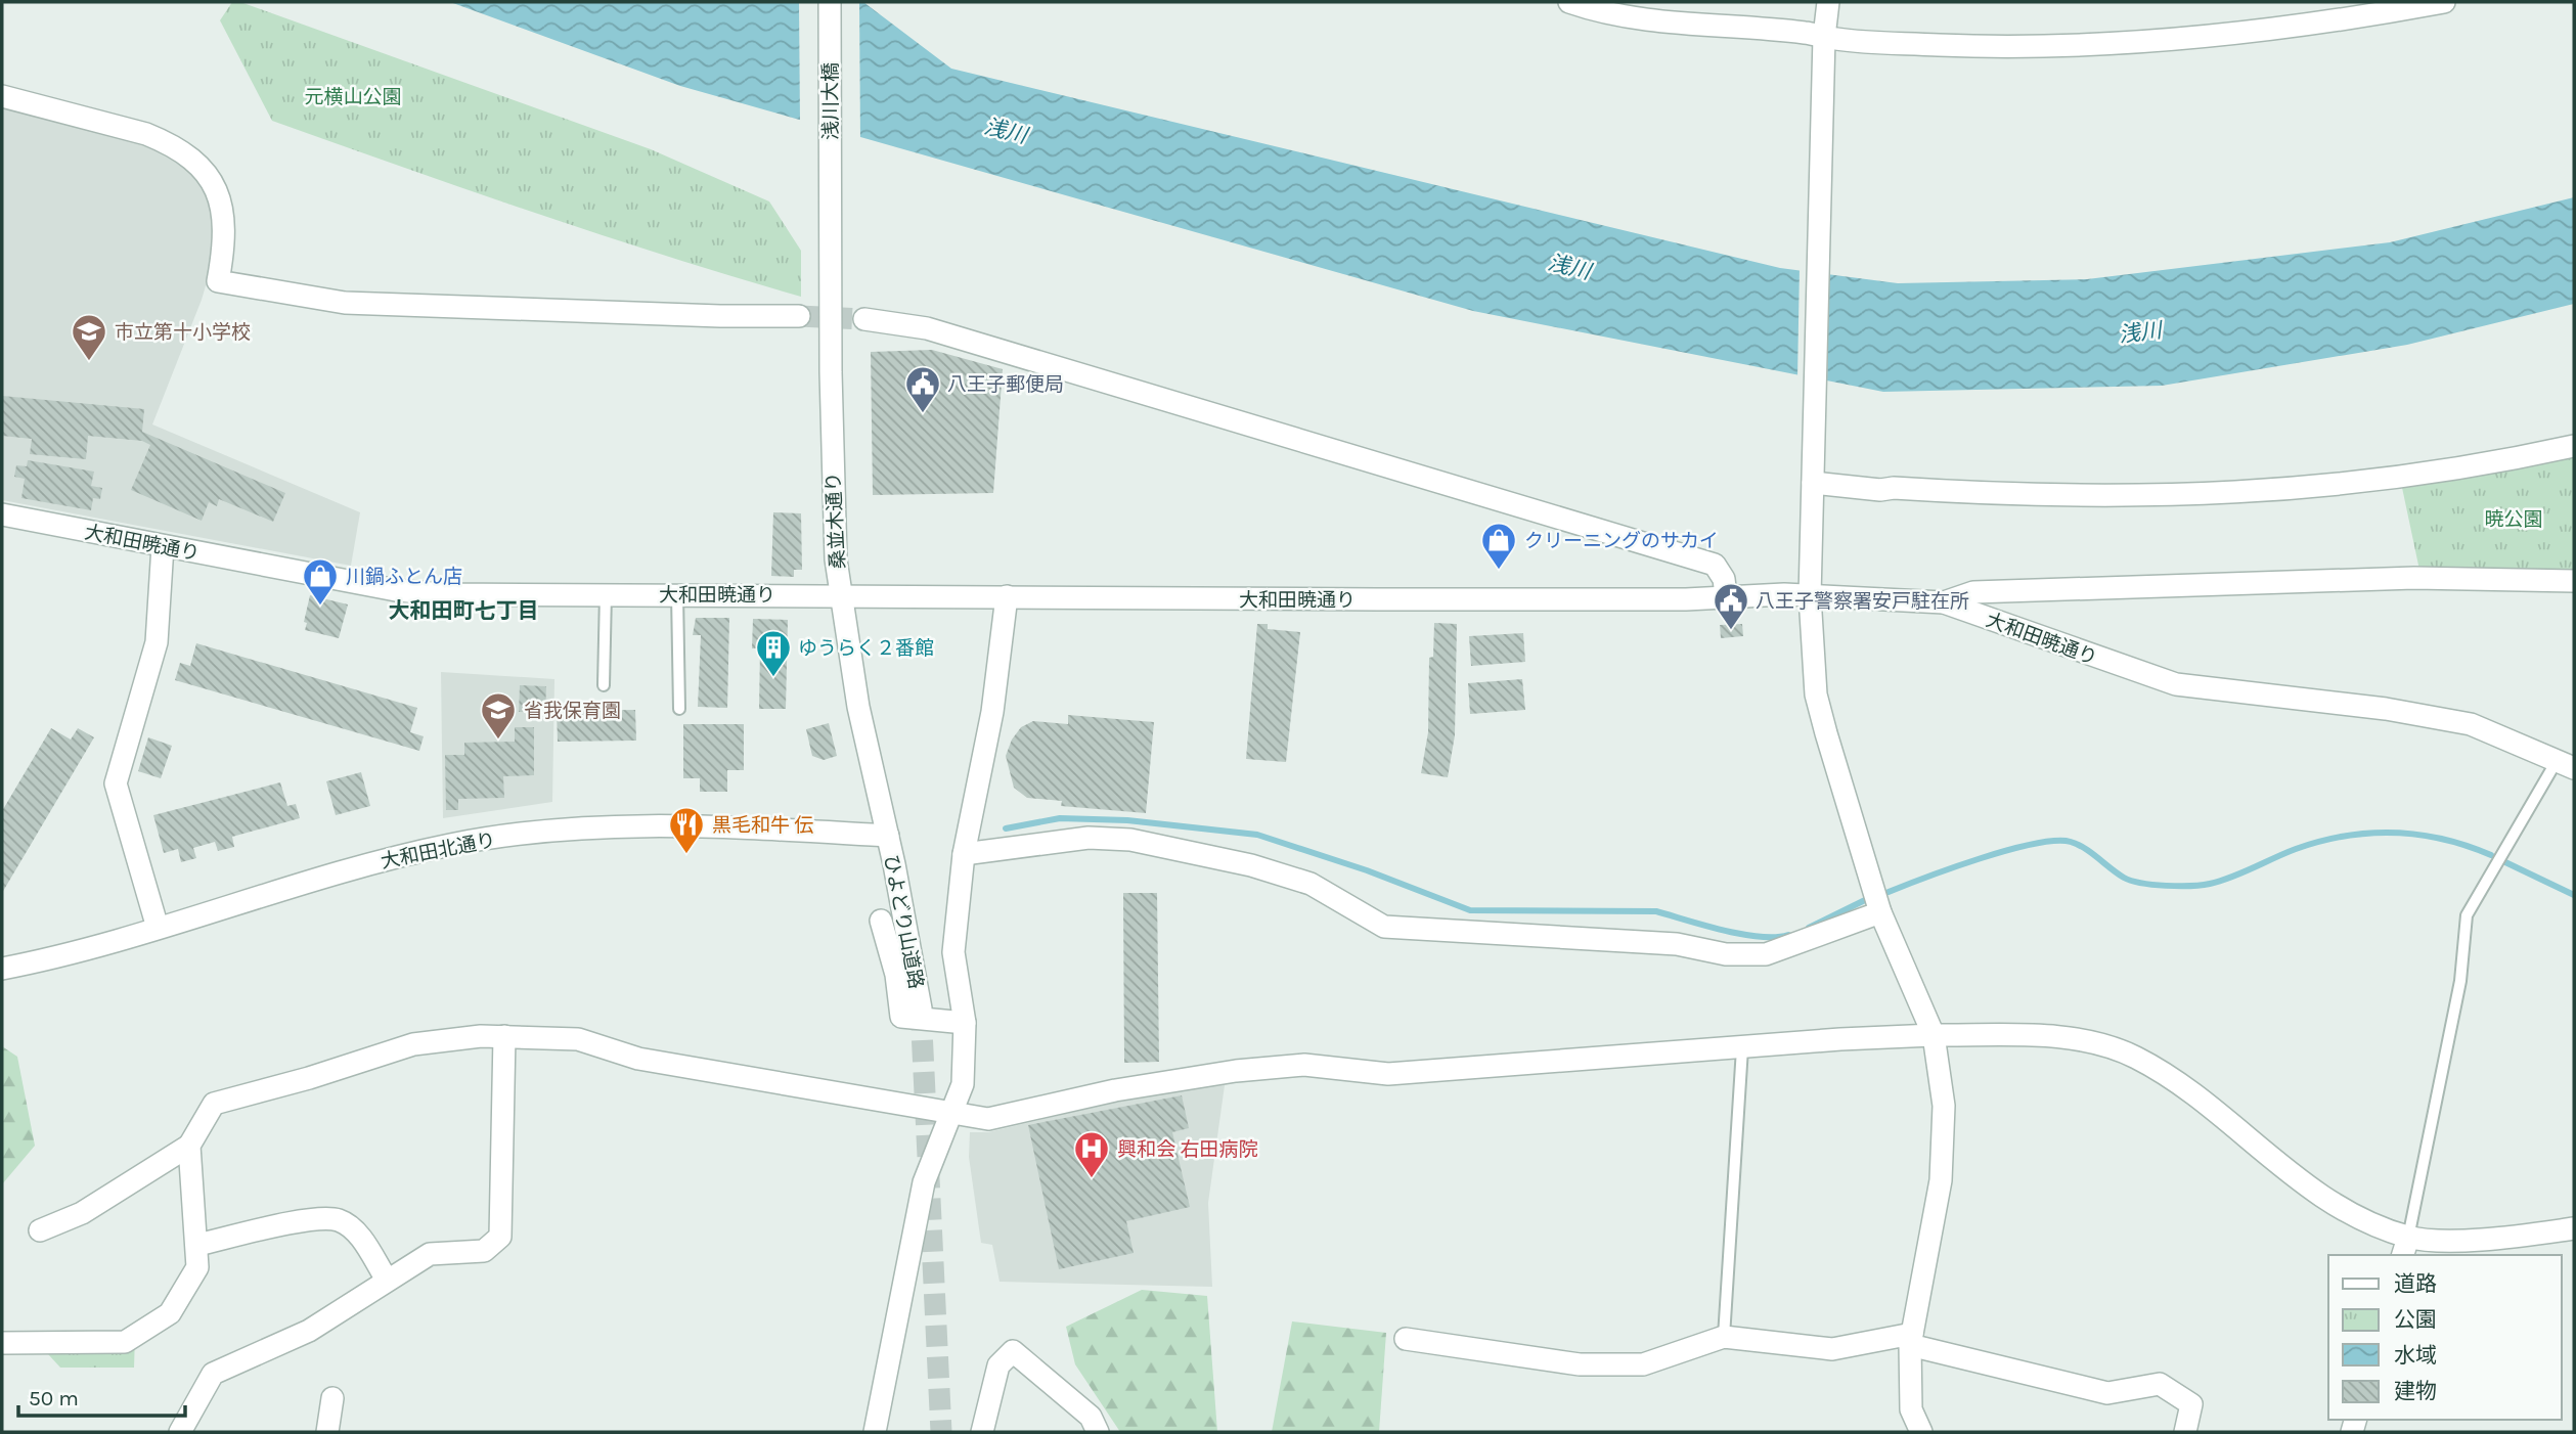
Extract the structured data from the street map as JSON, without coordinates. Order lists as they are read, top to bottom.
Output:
{
  "streets": {
    "street": [
      "浅川大橋",
      "桑並木通り",
      "大和田暁通り",
      "大和田北通り",
      "ひよどり山道路"
    ]
  },
  "crossings": [
    ["浅川大橋", "桑並木通り"],
    ["桑並木通り", "大和田暁通り"],
    ["桑並木通り", "大和田北通り"],
    ["桑並木通り", "ひよどり山道路"],
    ["大和田北通り", "ひよどり山道路"]
  ],
  "districts": ["大和田町七丁目"],
  "water": ["浅川"],
  "parks": ["元横山公園", "暁公園"],
  "places": {
    "school or university": ["市立第十小学校", "省我保育園"],
    "public building": ["八王子郵便局", "八王子警察署安戸駐在所"],
    "shop": ["クリーニングのサカイ", "川鍋ふとん店"],
    "building": ["ゆうらく２番館"],
    "restaurant": ["黒毛和牛 伝"],
    "hospital": ["興和会 右田病院"]
  },
  "legend": [
    "道路",
    "公園",
    "水域",
    "建物"
  ],
  "scale_bar": "50 m"
}
